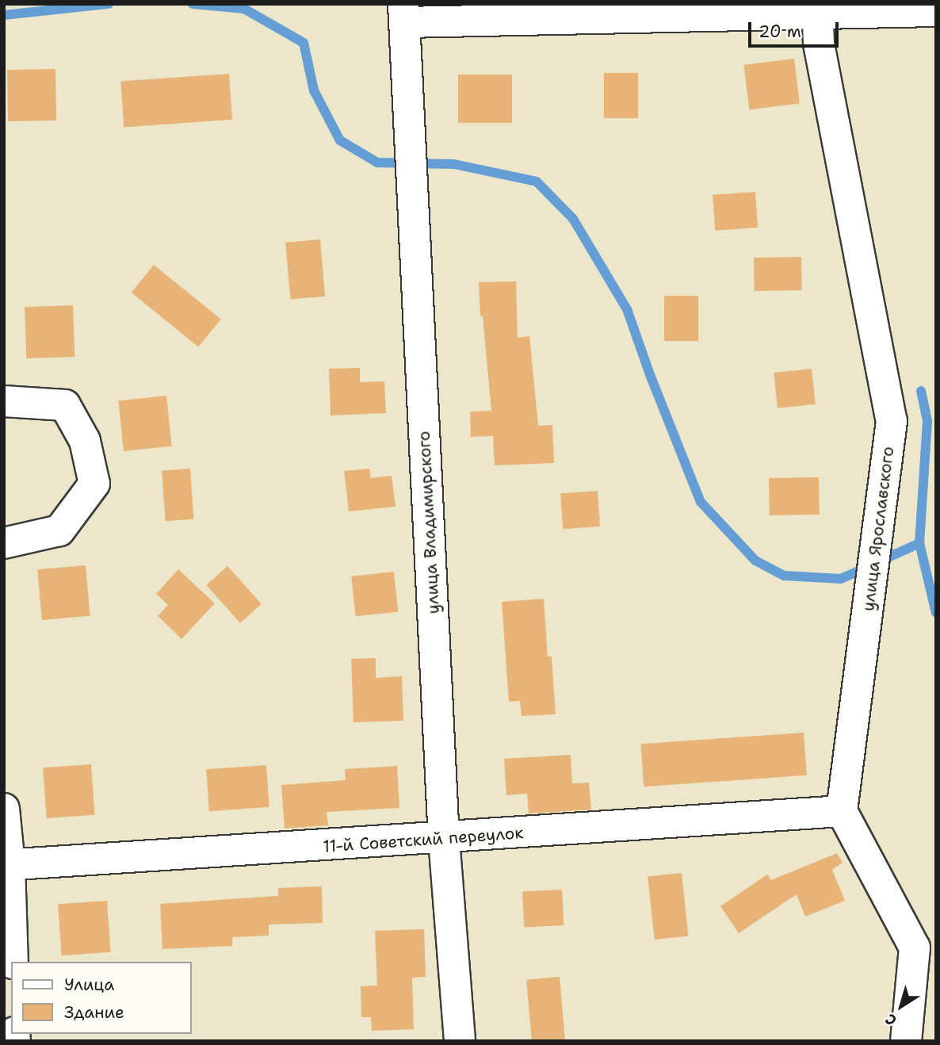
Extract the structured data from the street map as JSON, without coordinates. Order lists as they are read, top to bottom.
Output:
{
  "streets": {
    "street": ["улица Владимирского", "улица Ярославского", "11-й Советский переулок"]
  },
  "crossings": [
    ["улица Владимирского", "11-й Советский переулок"],
    ["улица Ярославского", "11-й Советский переулок"]
  ],
  "legend": ["Улица", "Здание"],
  "scale_bar": "20 m",
  "north": "bottom left"
}
